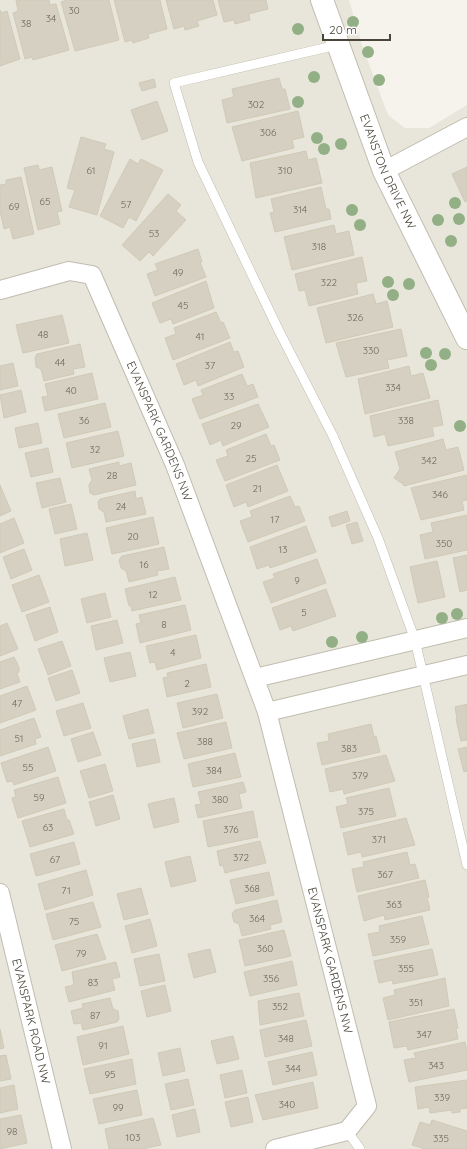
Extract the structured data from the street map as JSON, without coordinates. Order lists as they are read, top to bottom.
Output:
{
  "streets": {
    "street": ["EVANSTON DRIVE NW", "EVANSPARK GARDENS NW", "EVANSPARK ROAD NW"]
  },
  "house_numbers": [
    "30",
    "34",
    "38",
    "302",
    "306",
    "61",
    "310",
    "65",
    "57",
    "69",
    "314",
    "53",
    "318",
    "49",
    "322",
    "45",
    "326",
    "48",
    "41",
    "330",
    "44",
    "37",
    "334",
    "40",
    "33",
    "36",
    "338",
    "29",
    "32",
    "25",
    "342",
    "28",
    "21",
    "346",
    "24",
    "17",
    "20",
    "350",
    "13",
    "16",
    "9",
    "12",
    "5",
    "8",
    "4",
    "2",
    "47",
    "392",
    "51",
    "388",
    "383",
    "55",
    "384",
    "379",
    "59",
    "380",
    "375",
    "63",
    "376",
    "371",
    "372",
    "67",
    "367",
    "368",
    "71",
    "363",
    "364",
    "75",
    "359",
    "360",
    "79",
    "355",
    "356",
    "83",
    "351",
    "352",
    "87",
    "347",
    "348",
    "91",
    "343",
    "344",
    "95",
    "339",
    "340",
    "99",
    "98",
    "103",
    "335"
  ],
  "scale_bar": "20 m"
}
